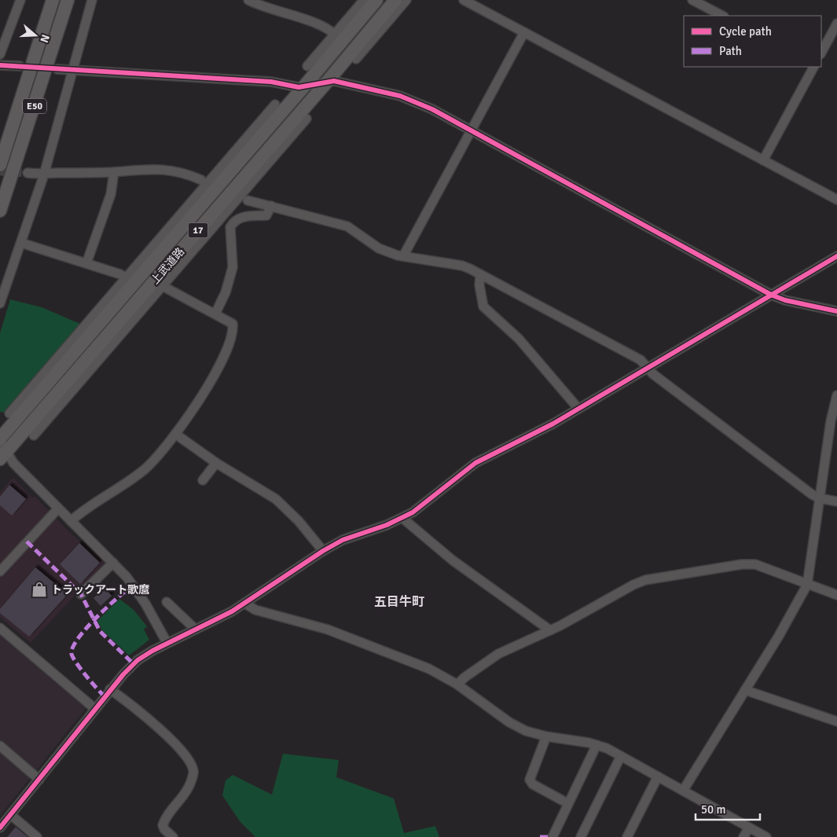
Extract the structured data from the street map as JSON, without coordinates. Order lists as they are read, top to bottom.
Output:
{
  "streets": {
    "highway": ["E50", "17", "上武道路"]
  },
  "districts": ["五目牛町"],
  "places": {
    "shop": ["トラックアート歌麿"]
  },
  "legend": ["Cycle path", "Path"],
  "scale_bar": "50 m",
  "north": "right"
}
